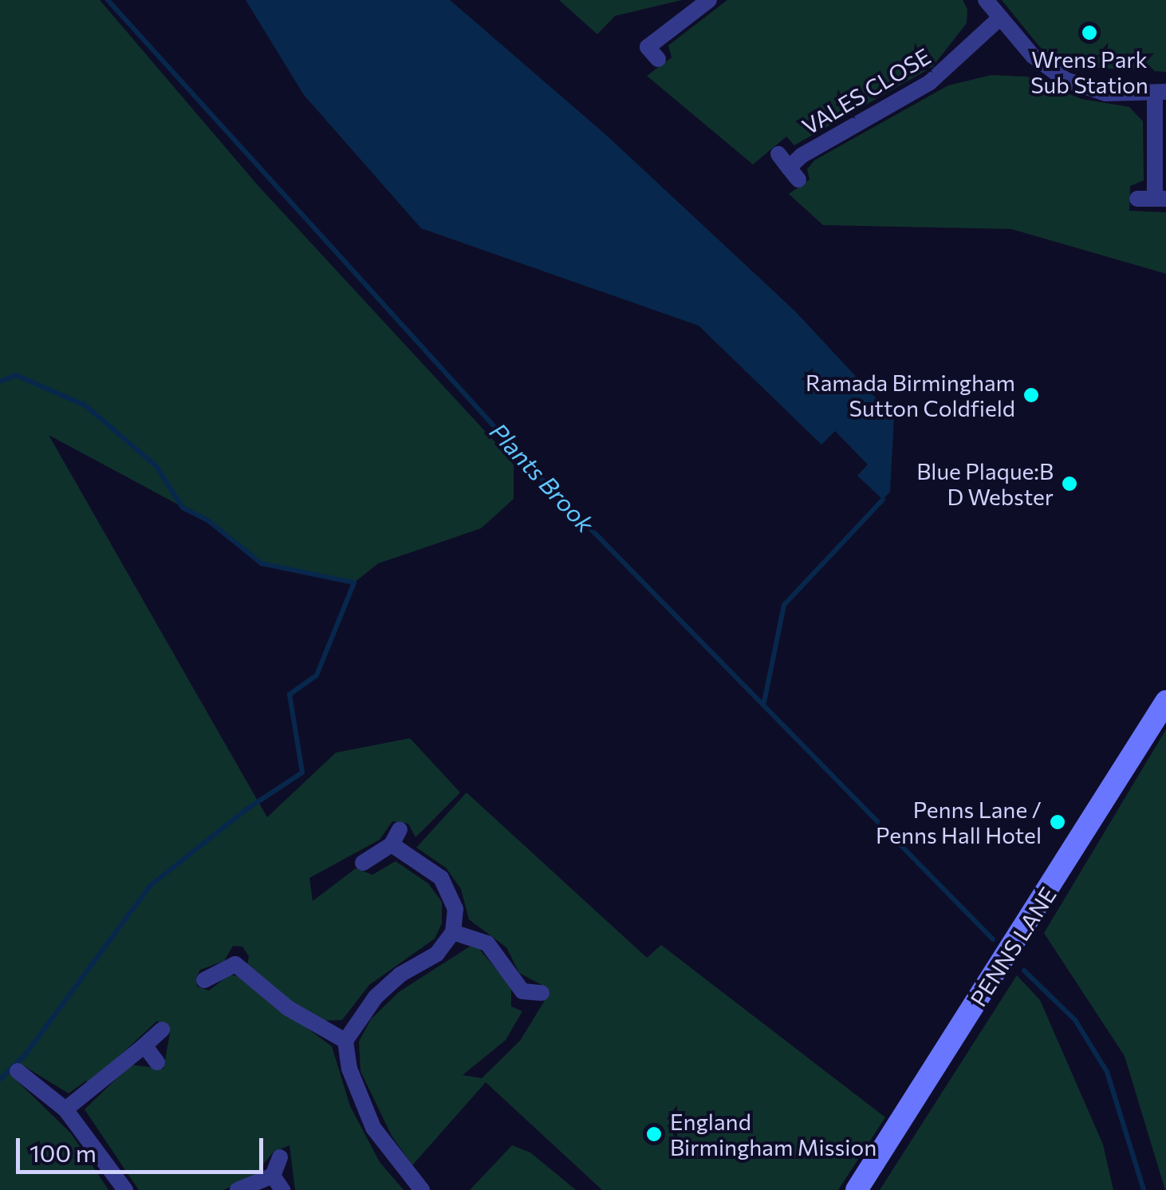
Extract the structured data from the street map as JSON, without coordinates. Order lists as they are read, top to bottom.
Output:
{
  "streets": {
    "main road": ["PENNS LANE"],
    "street": ["VALES CLOSE"]
  },
  "water": ["Plants Brook"],
  "places": [
    "Wrens Park Sub Station",
    "Ramada Birmingham Sutton Coldfield",
    "Blue Plaque:B D Webster",
    "Penns Lane / Penns Hall Hotel",
    "England Birmingham Mission"
  ],
  "scale_bar": "100 m"
}
